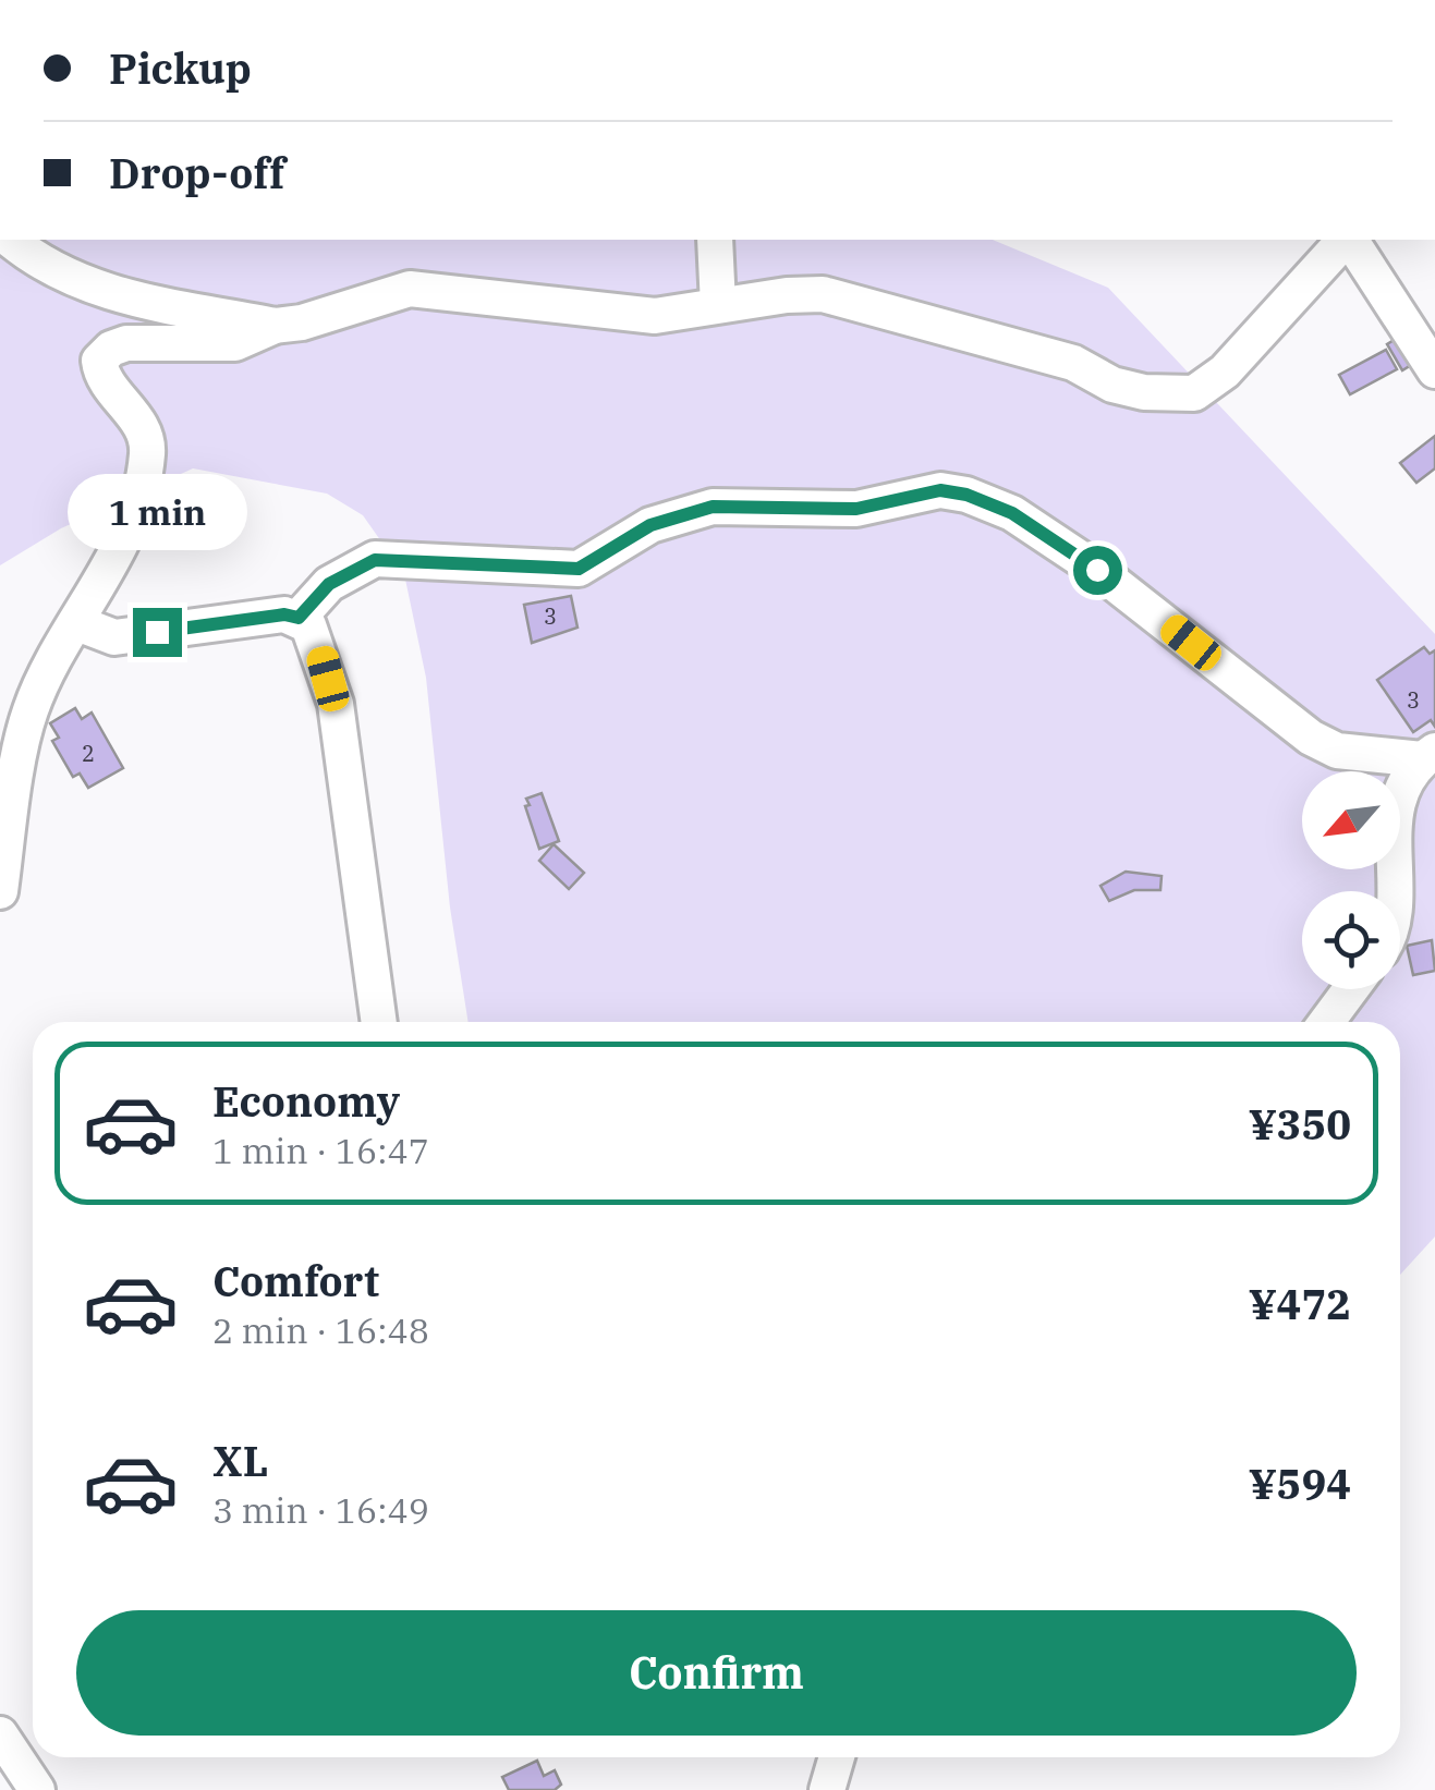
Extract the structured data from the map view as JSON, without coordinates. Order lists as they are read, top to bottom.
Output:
{
  "house_numbers": ["3", "3", "2"],
  "north": "bottom left",
  "page": {
    "banner": ["Pickup", "Drop-off"],
    "bubble": "1 min",
    "list": [
      {
        "name": "Economy",
        "note": "1 min · 16:47",
        "value": "¥350"
      },
      {
        "name": "Comfort",
        "note": "2 min · 16:48",
        "value": "¥472"
      },
      {
        "name": "XL",
        "note": "3 min · 16:49",
        "value": "¥594"
      }
    ],
    "buttons": "Confirm"
  }
}
